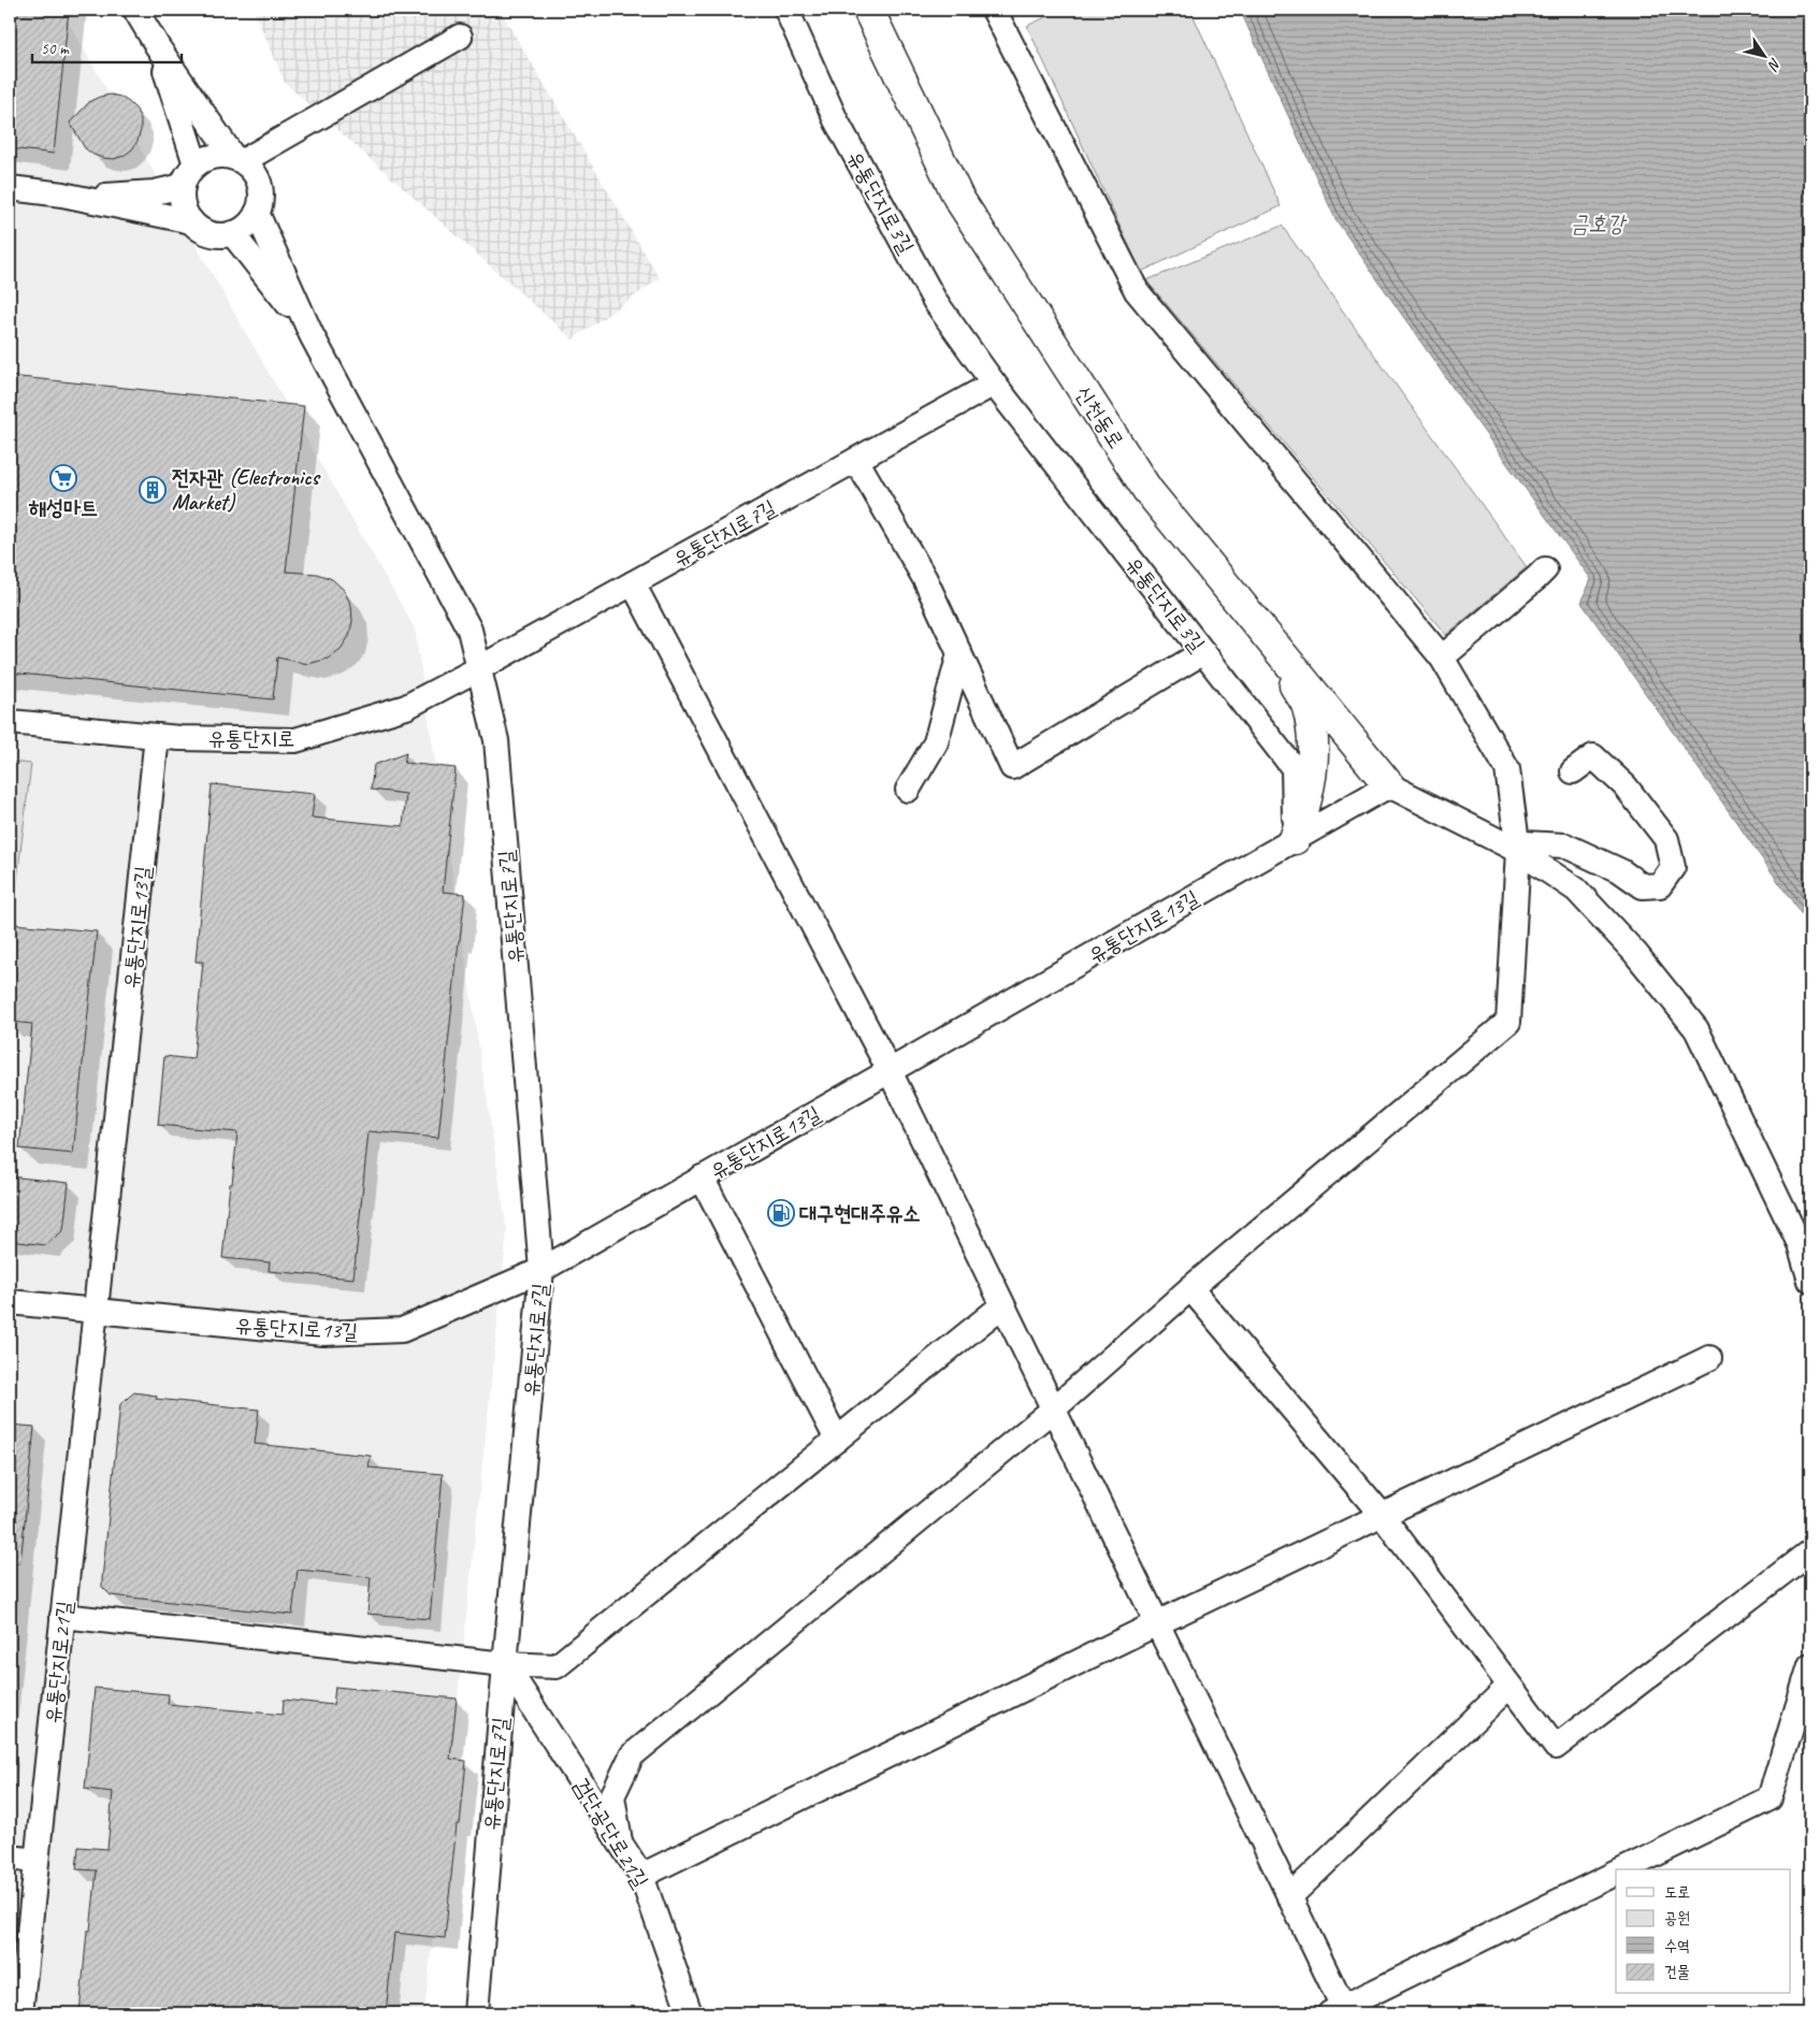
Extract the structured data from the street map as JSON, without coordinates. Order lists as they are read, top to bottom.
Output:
{
  "streets": {
    "main road": ["신천동로"],
    "street": [
      "유통단지로3길",
      "유통단지로7길",
      "유통단지로",
      "유통단지로13길",
      "유통단지로21길",
      "검단공단로21길"
    ]
  },
  "crossings": [
    ["유통단지로3길", "유통단지로13길"],
    ["신천동로", "유통단지로13길"],
    ["유통단지로7길", "유통단지로"],
    ["유통단지로7길", "유통단지로13길"],
    ["유통단지로7길", "검단공단로21길"],
    ["유통단지로", "유통단지로13길"],
    ["유통단지로13길", "유통단지로21길"]
  ],
  "water": ["금호강"],
  "places": {
    "supermarket": ["해성마트"],
    "building": ["전자관 (Electronics Market)"],
    "fuel station": ["대구현대주유소"]
  },
  "legend": [
    "도로",
    "공원",
    "수역",
    "건물"
  ],
  "scale_bar": "50 m",
  "north": "bottom right"
}
